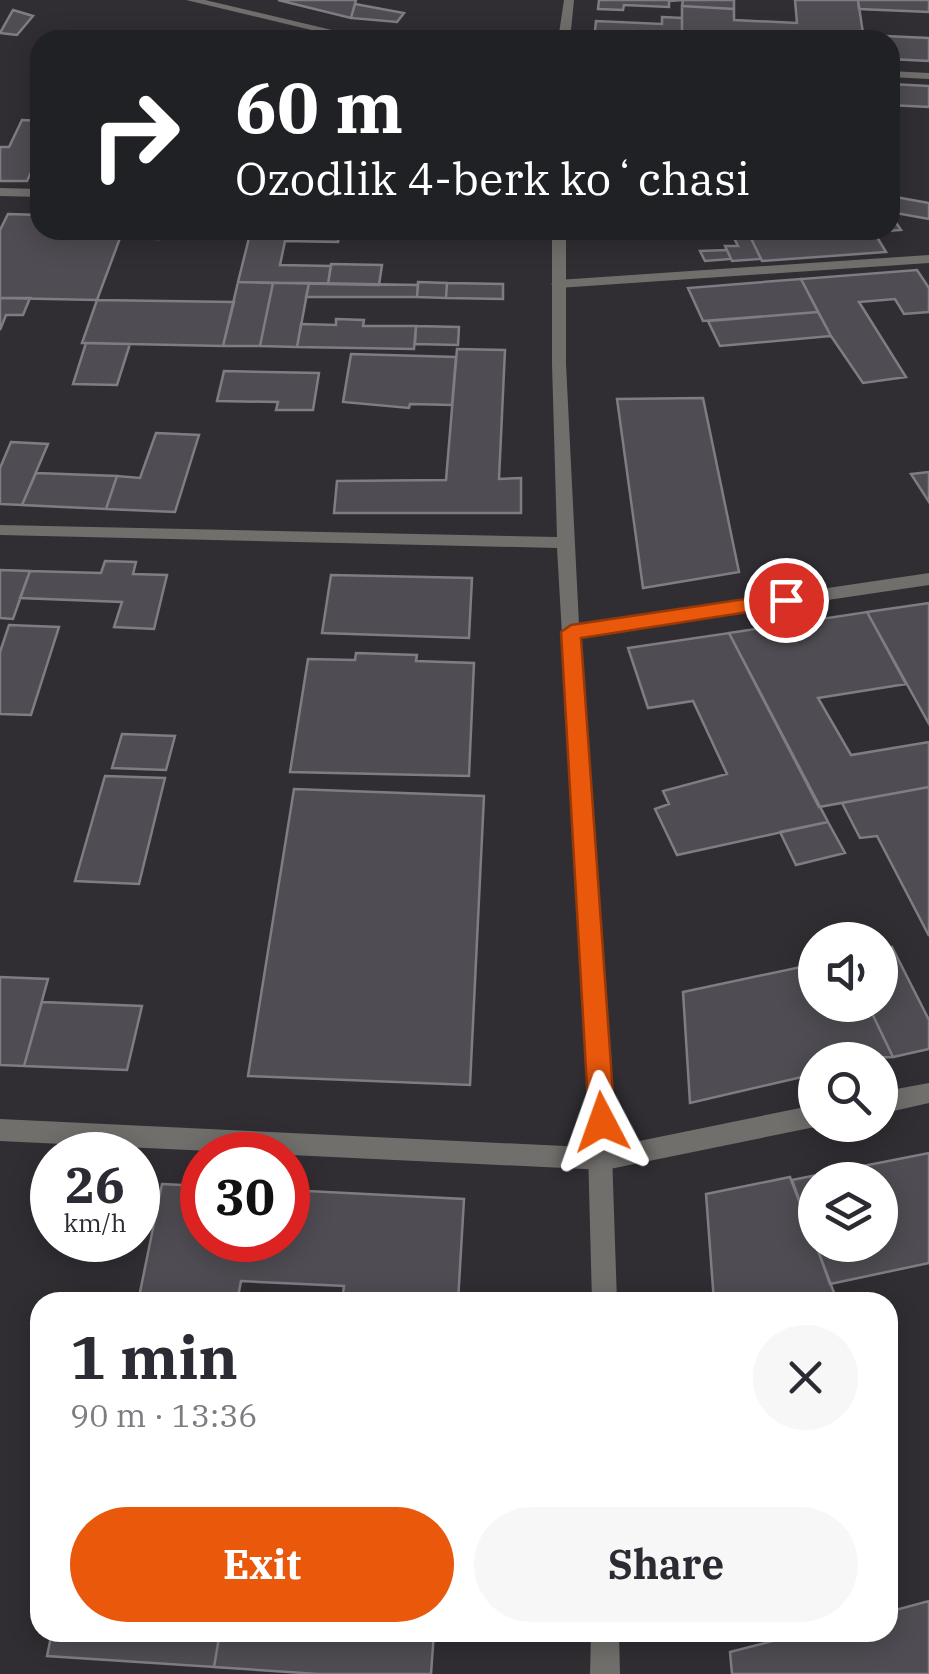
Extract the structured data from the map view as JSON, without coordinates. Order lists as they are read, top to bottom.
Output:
{
  "page": {
    "turn": ["60 m", "Ozodlik 4-berk koʻchasi"],
    "speed": "26 km/h",
    "limit": "30",
    "heading": ["1 min", "90 m · 13:36"],
    "buttons": ["Exit", "Share"]
  }
}
